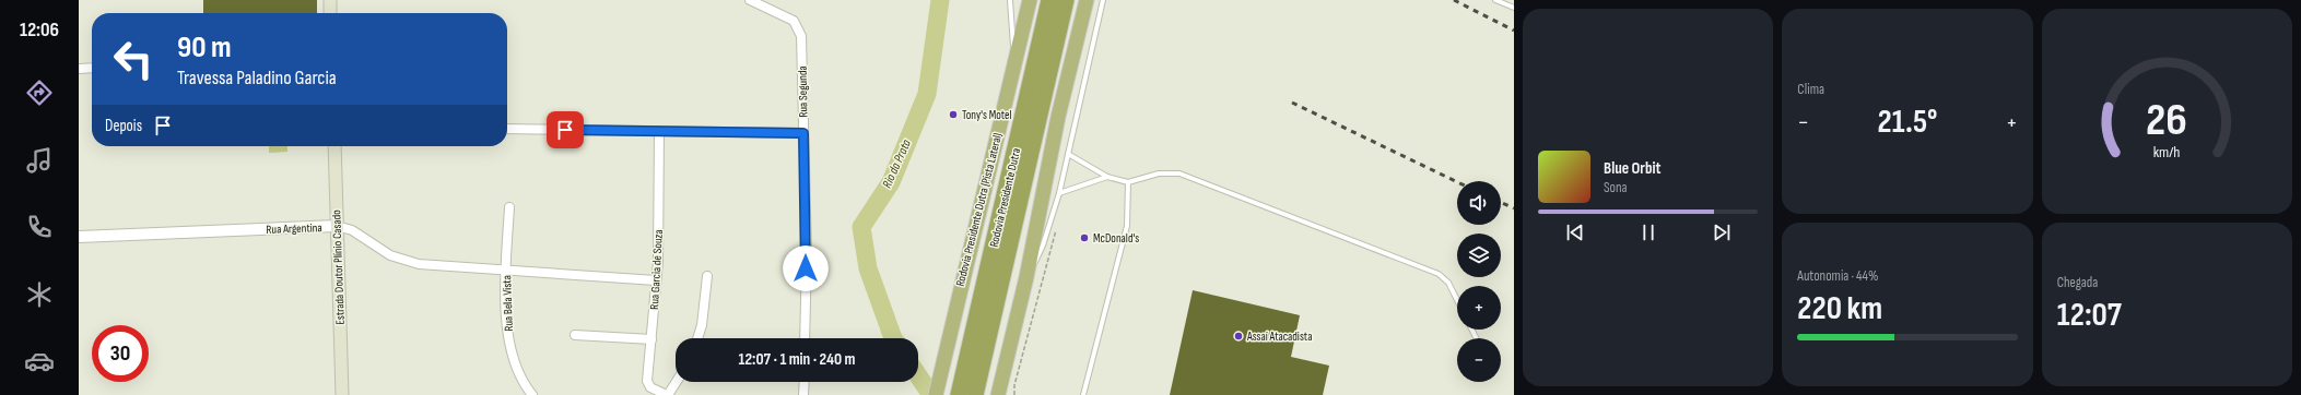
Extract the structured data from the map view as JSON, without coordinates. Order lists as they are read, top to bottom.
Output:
{
  "streets": {
    "highway": ["Rodovia Presidente Dutra", "Rodovia Presidente Dutra (Pista Lateral)"],
    "main road": ["Estrada Doutor Plínio Casado"],
    "street": [
      "Rua Segunda",
      "Rua Argentina",
      "Rua Garcia de Souza",
      "Rua Bela Vista"
    ]
  },
  "crossings": [
    ["Rua Argentina", "Estrada Doutor Plínio Casado"],
    ["Rua Argentina", "Rua Garcia de Souza"],
    ["Rua Argentina", "Rua Bela Vista"]
  ],
  "water": ["Rio da Prata"],
  "places": ["Tony's Motel", "McDonald's", "Assaí Atacadista"],
  "page": {
    "tabs": "12:06",
    "tile": [
      "Clima",
      ["Autonomia · 44%", "220 km"],
      ["Chegada", "12:07"]
    ],
    "turn": ["90 m", "Travessa Paladino Garcia"],
    "then": "Depois",
    "heat": ["−", "21.5°", "+"],
    "song": ["Blue Orbit", "Sona"],
    "map_buttons": ["+", "−"],
    "limit": "30",
    "trip": "12:07 · 1 min · 240 m",
    "gauge": ["26", "km/h"]
  }
}
